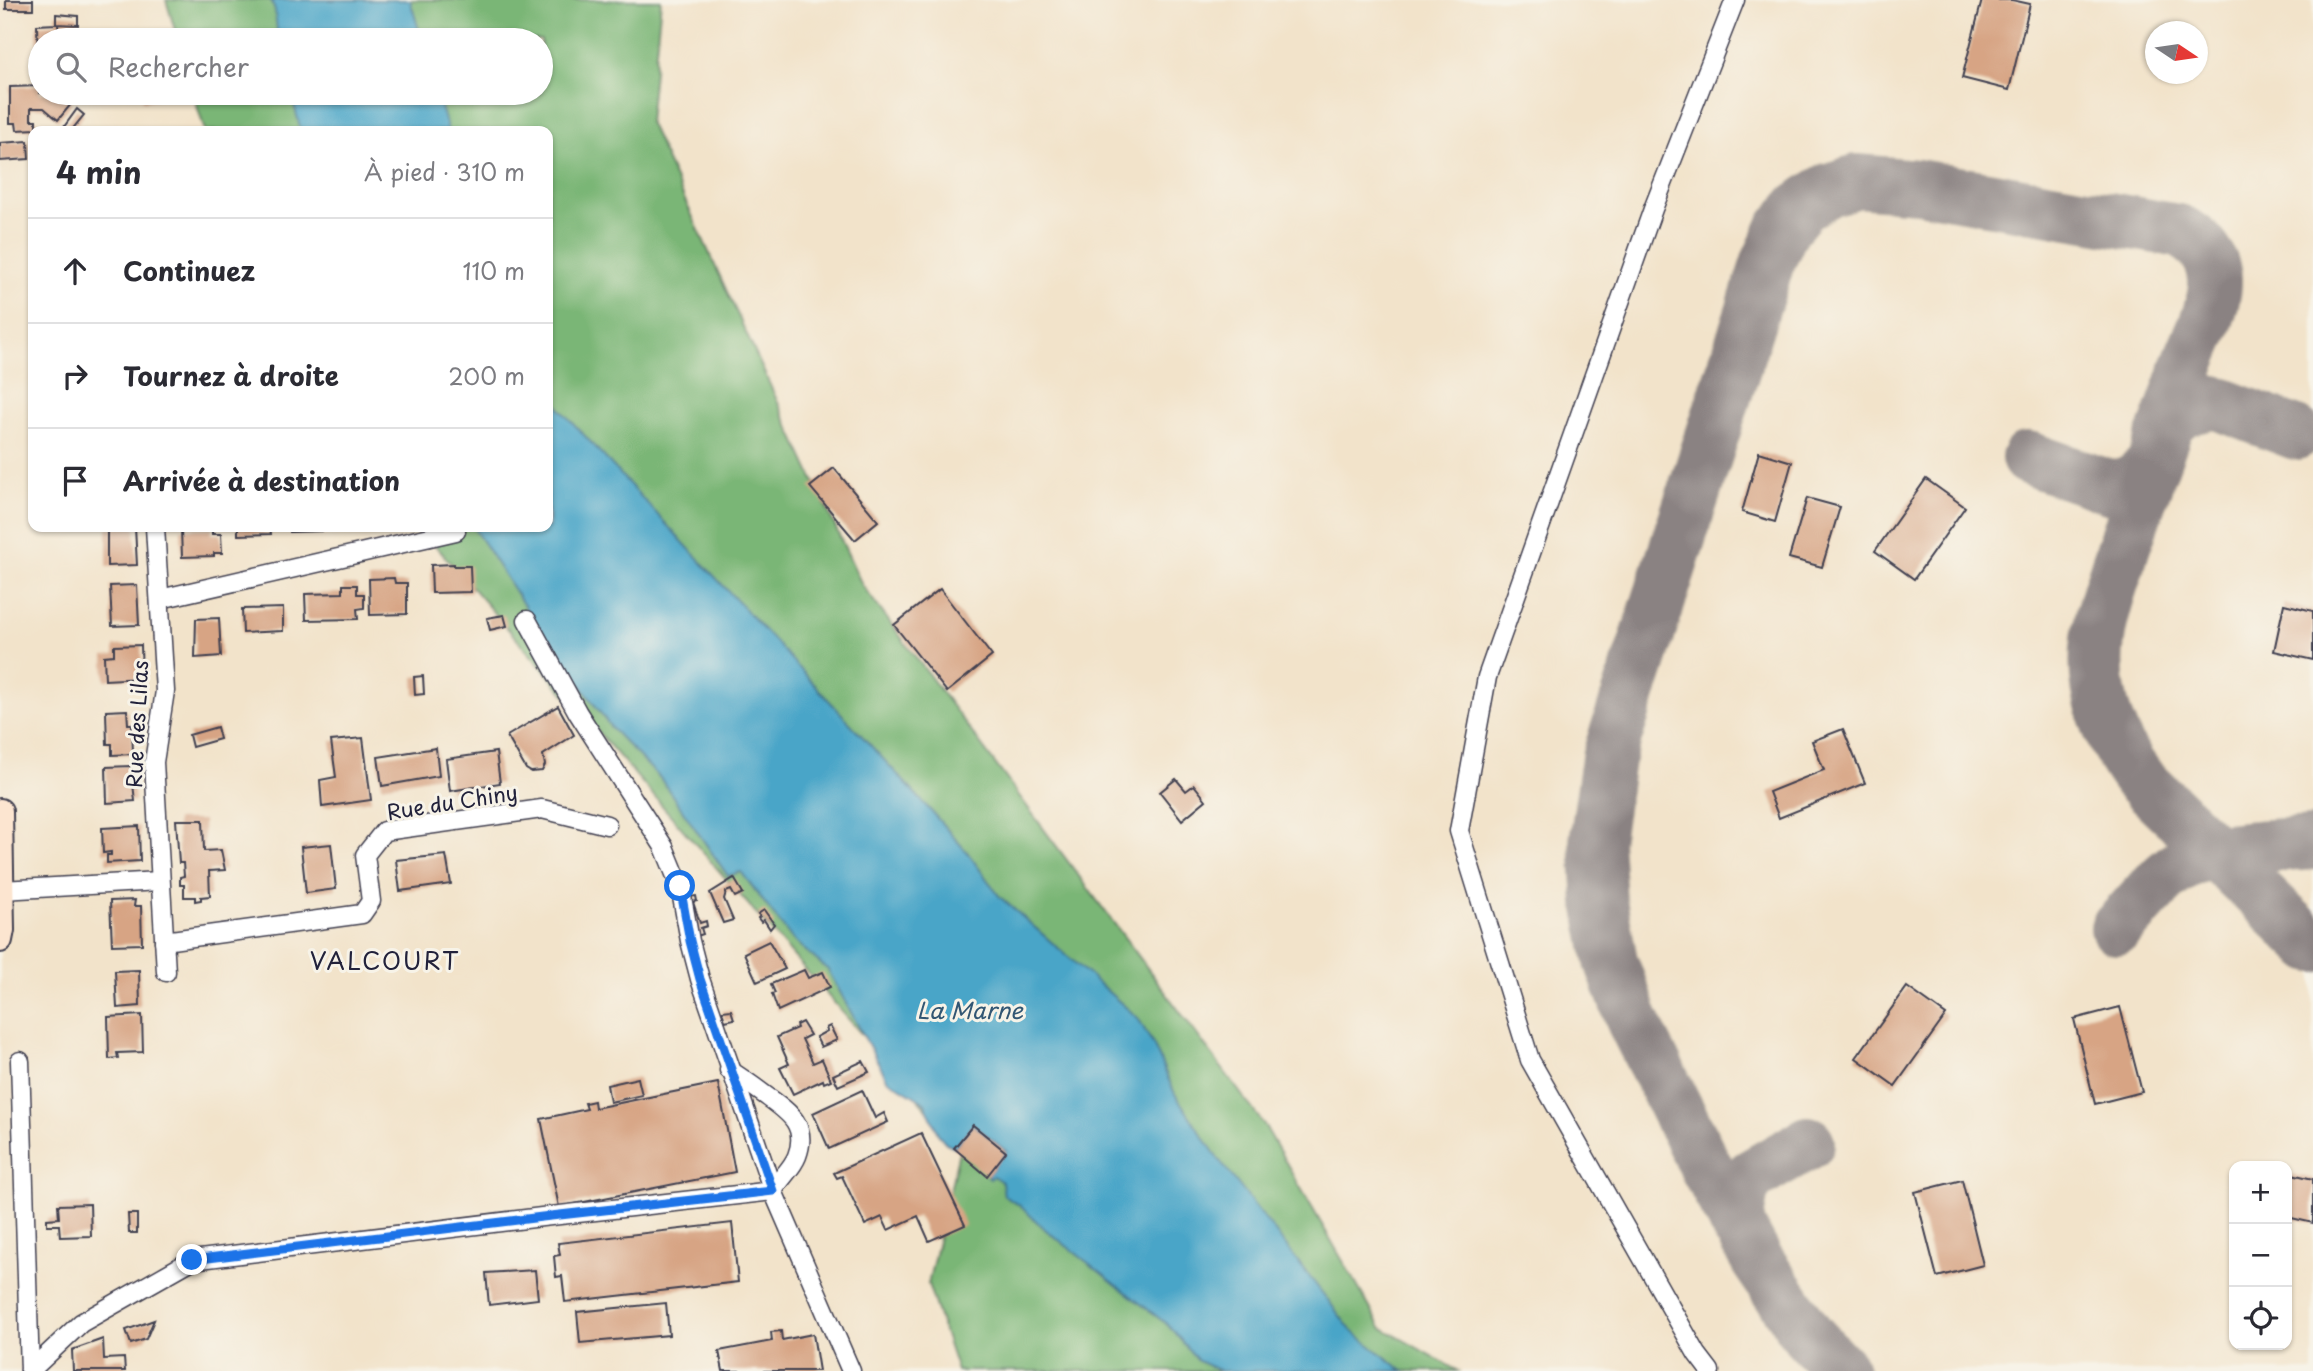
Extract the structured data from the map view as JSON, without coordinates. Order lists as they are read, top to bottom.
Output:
{
  "streets": {
    "street": ["Rue des Lilas", "Rue du Chiny"]
  },
  "crossings": [
    ["Rue des Lilas", "Rue du Chiny"]
  ],
  "districts": ["VALCOURT"],
  "water": ["La Marne"],
  "north": "right",
  "page": {
    "search": "Rechercher",
    "heading": ["4 min", "À pied · 310 m"],
    "list": [
      ["Continuez", "110 m"],
      ["Tournez à droite", "200 m"],
      "Arrivée à destination"
    ],
    "map_buttons": ["+", "−"]
  }
}
